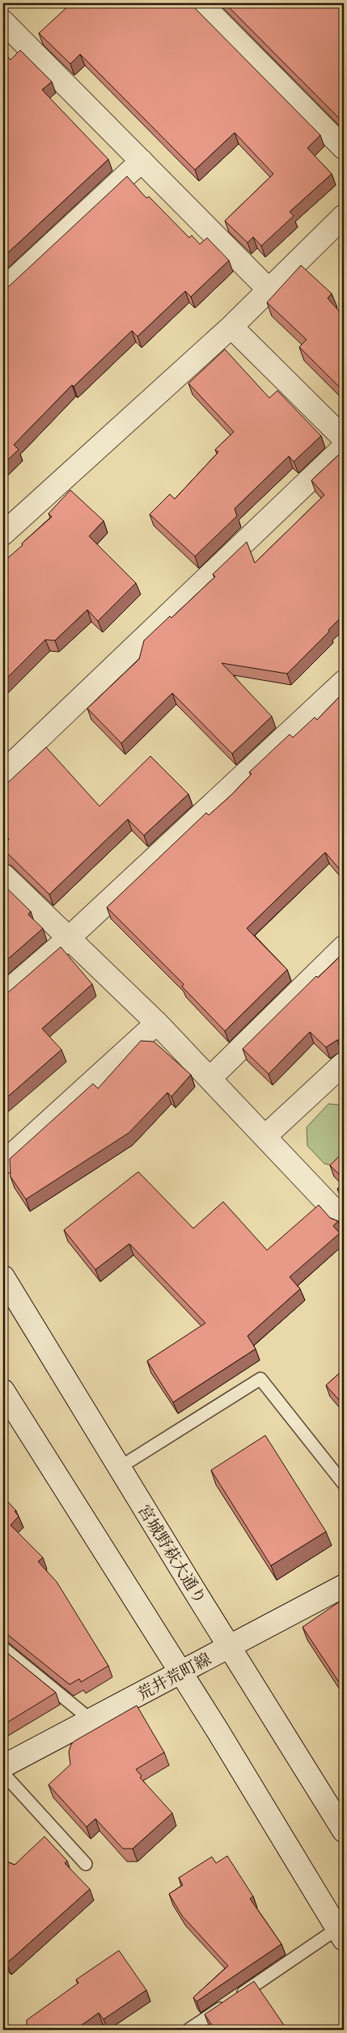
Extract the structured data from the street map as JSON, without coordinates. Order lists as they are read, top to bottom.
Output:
{
  "streets": {
    "street": ["宮城野萩大通り", "荒井荒町線"]
  },
  "crossings": [
    ["宮城野萩大通り", "荒井荒町線"]
  ]
}
